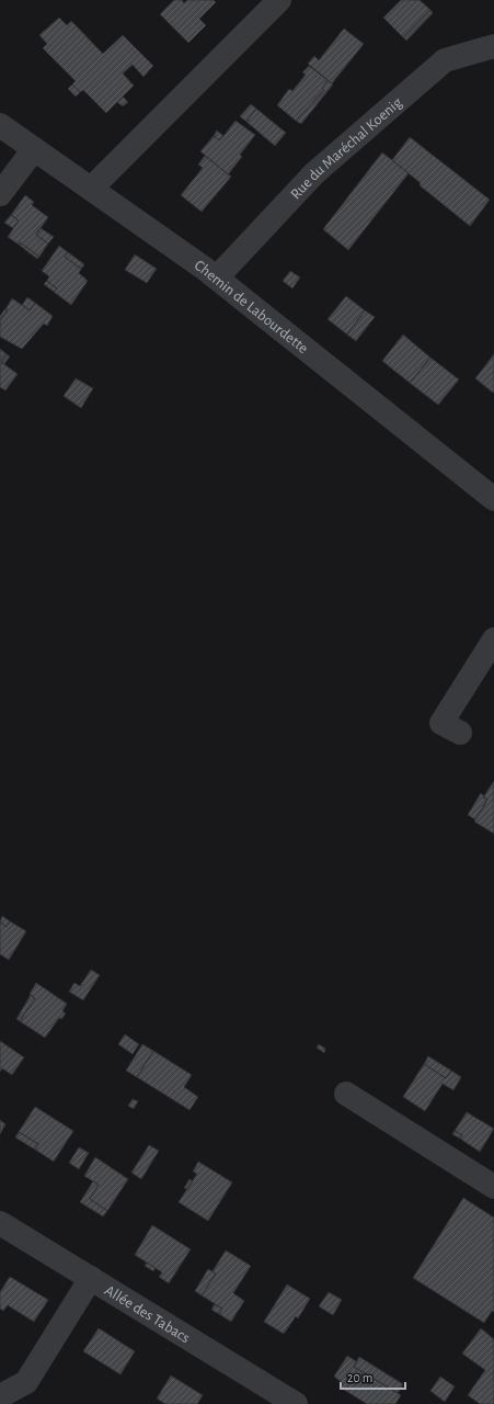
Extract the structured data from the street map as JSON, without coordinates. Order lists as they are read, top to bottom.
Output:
{
  "streets": {
    "street": ["Rue du Maréchal Koenig", "Chemin de Labourdette", "Allée des Tabacs"]
  },
  "crossings": [
    ["Rue du Maréchal Koenig", "Chemin de Labourdette"]
  ],
  "scale_bar": "20 m"
}
